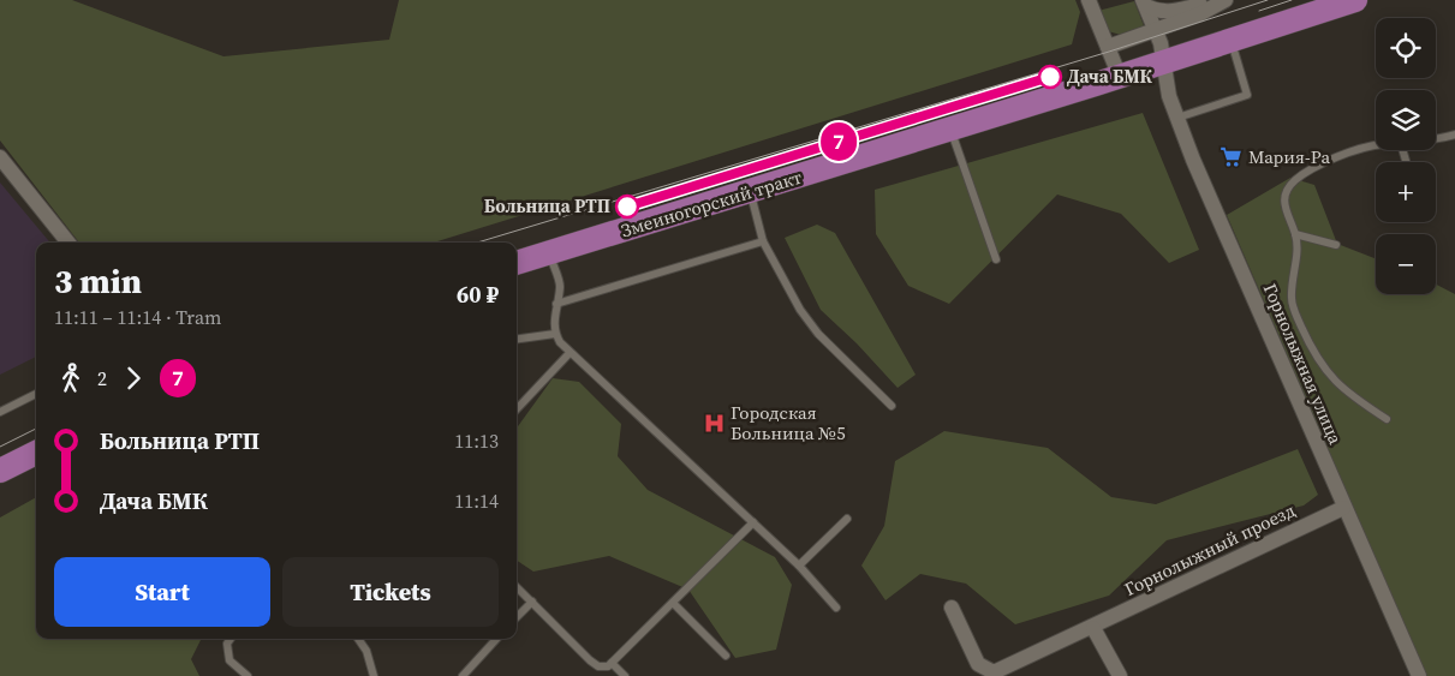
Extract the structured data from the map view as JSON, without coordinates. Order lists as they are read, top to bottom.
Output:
{
  "streets": {
    "highway": ["Змеиногорский тракт"],
    "street": ["Горнолыжная улица", "Горнолыжный проезд"]
  },
  "crossings": [
    ["Змеиногорский тракт", "Горнолыжная улица"],
    ["Горнолыжная улица", "Горнолыжный проезд"]
  ],
  "places": {
    "other": ["Дача БМК", "Больница РТП"],
    "supermarket": ["Мария-Ра"],
    "hospital": ["Городская Больница №5"]
  },
  "lines": ["tram line 7"],
  "page": {
    "on_map": "7",
    "map_buttons": ["+", "−"],
    "heading": ["3 min", "11:11 – 11:14 · Tram", "60 ₽"],
    "legs": ["2", "7"],
    "list": [
      {
        "name": "Больница РТП",
        "value": "11:13"
      },
      {
        "name": "Дача БМК",
        "value": "11:14"
      }
    ],
    "buttons": ["Start", "Tickets"]
  }
}
